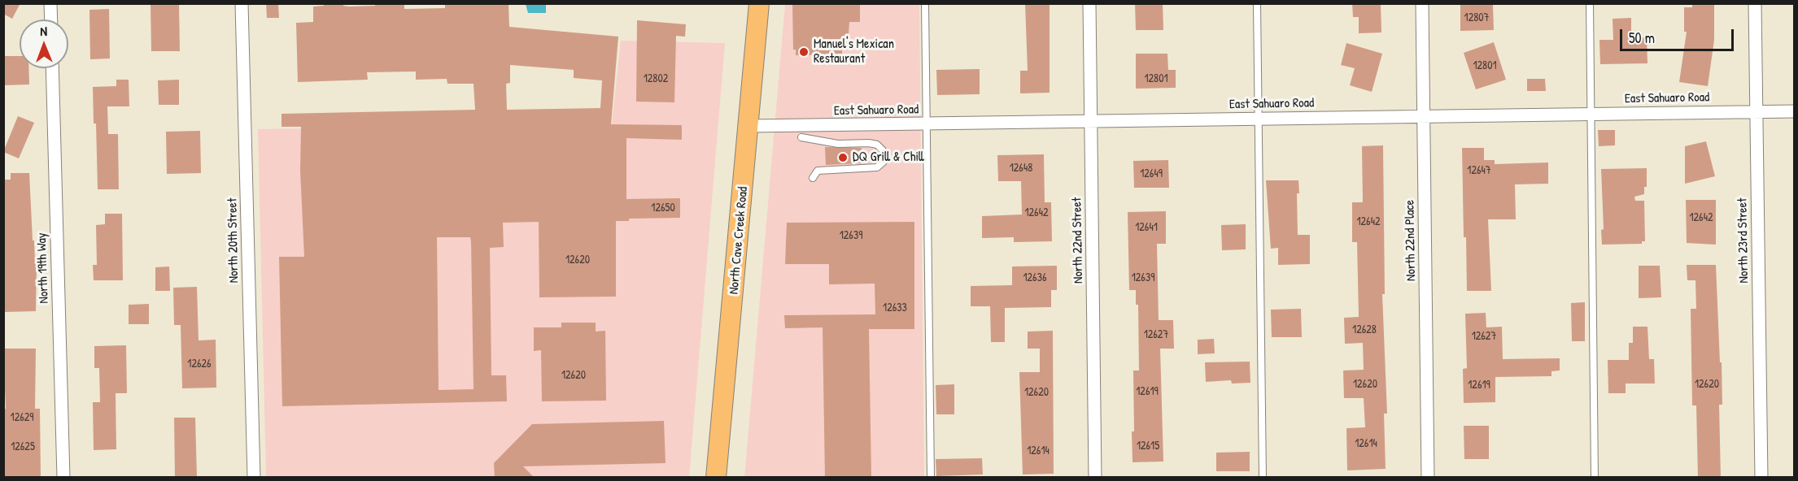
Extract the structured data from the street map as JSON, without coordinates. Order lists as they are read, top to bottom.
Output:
{
  "streets": {
    "main road": ["North Cave Creek Road"],
    "street": [
      "East Sahuaro Road",
      "North 20th Street",
      "North 22nd Street",
      "North 22nd Place",
      "North 23rd Street",
      "North 19th Way"
    ]
  },
  "crossings": [
    ["East Sahuaro Road", "North Cave Creek Road"],
    ["East Sahuaro Road", "North 22nd Street"],
    ["East Sahuaro Road", "North 22nd Place"],
    ["East Sahuaro Road", "North 23rd Street"]
  ],
  "places": ["Manuel's Mexican Restaurant", "DQ Grill & Chill"],
  "house_numbers": [
    "12807",
    "12801",
    "12802",
    "12801",
    "12648",
    "12647",
    "12649",
    "12650",
    "12642",
    "12642",
    "12642",
    "12641",
    "12639",
    "12620",
    "12636",
    "12639",
    "12633",
    "12628",
    "12627",
    "12627",
    "12626",
    "12620",
    "12620",
    "12620",
    "12619",
    "12619",
    "12620",
    "12629",
    "12614",
    "12615",
    "12625",
    "12614"
  ],
  "scale_bar": "50 m",
  "north": "top"
}
